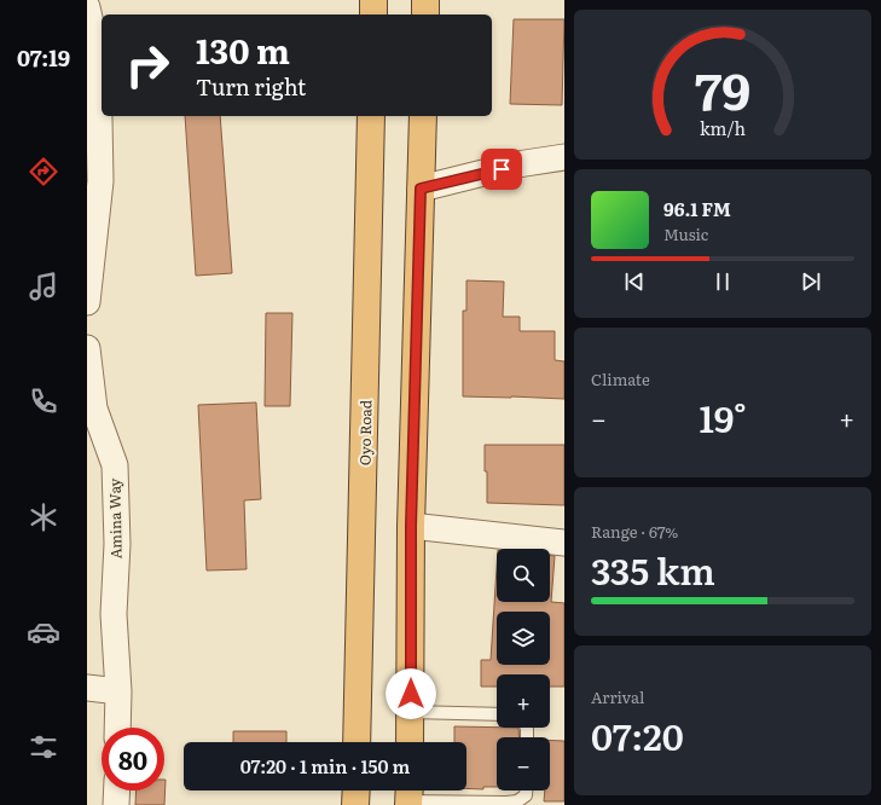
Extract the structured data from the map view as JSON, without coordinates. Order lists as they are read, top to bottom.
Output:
{
  "streets": {
    "highway": ["Oyo Road"],
    "street": ["Amina Way"]
  },
  "page": {
    "tabs": "07:19",
    "turn": ["130 m", "Turn right"],
    "song": ["96.1 FM", "Music"],
    "tile": [
      "Climate",
      ["Range · 67%", "335 km"],
      ["Arrival", "07:20"]
    ],
    "heat": ["−", "19°", "+"],
    "map_buttons": ["+", "−"],
    "limit": "80",
    "trip": "07:20 · 1 min · 150 m",
    "gauge": ["79", "km/h"]
  }
}
